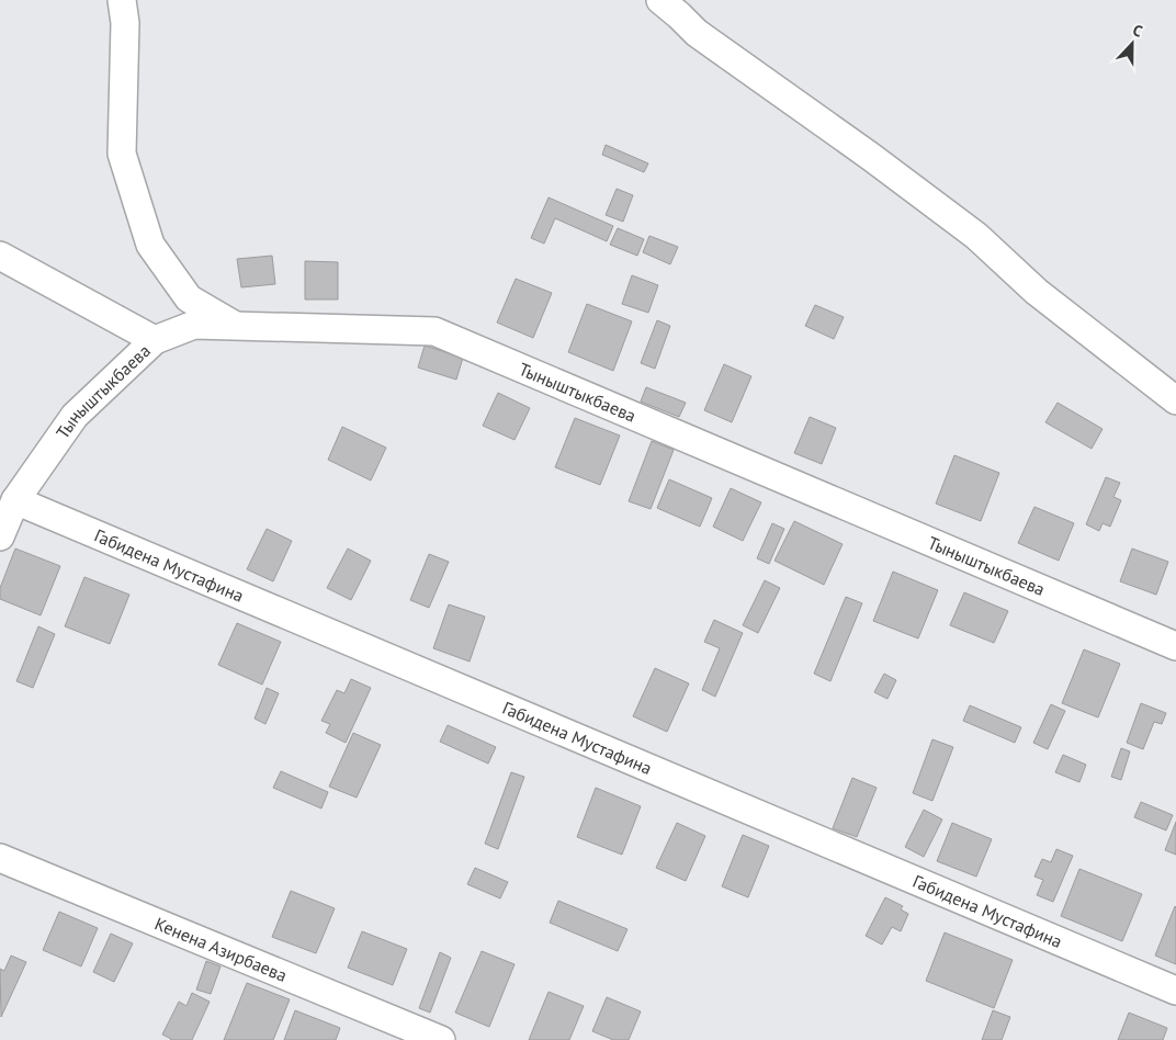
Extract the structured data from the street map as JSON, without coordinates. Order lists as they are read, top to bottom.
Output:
{
  "streets": {
    "street": ["Тыныштыкбаева", "Габидена Мустафина", "Кенена Азирбаева"]
  },
  "crossings": [
    ["Тыныштыкбаева", "Габидена Мустафина"]
  ],
  "north": "top"
}
